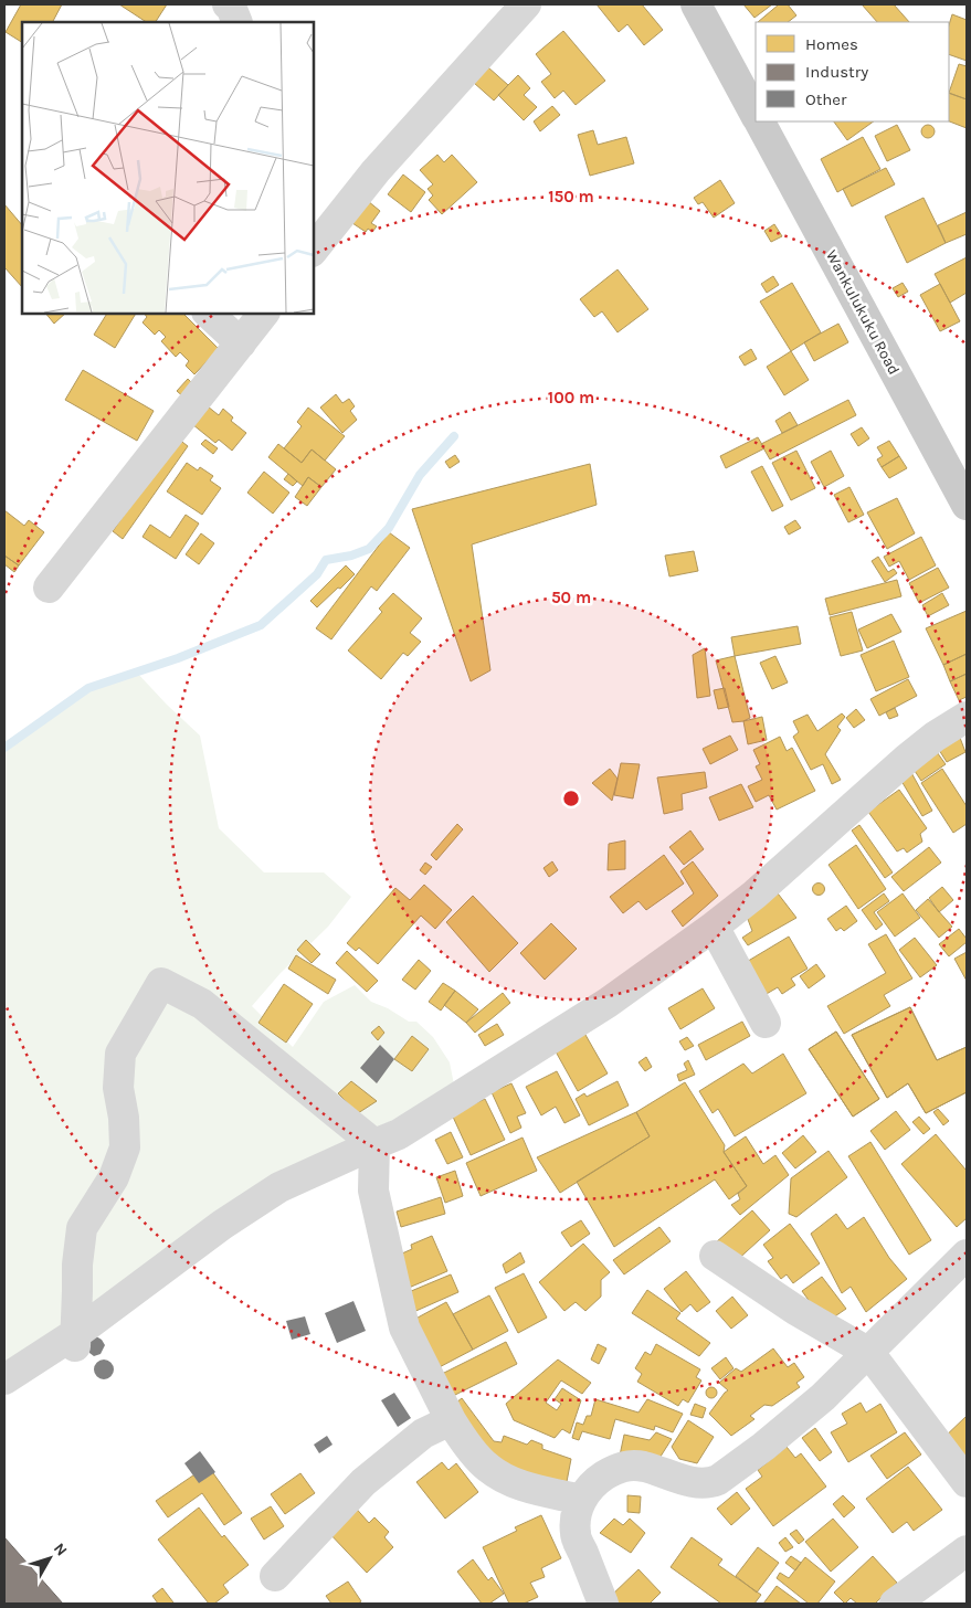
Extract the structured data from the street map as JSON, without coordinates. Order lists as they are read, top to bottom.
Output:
{
  "streets": {
    "main road": ["Wankulukuku Road"]
  },
  "legend": ["Homes", "Industry", "Other"],
  "north": "top right",
  "rings": ["150 m", "100 m", "50 m"]
}
